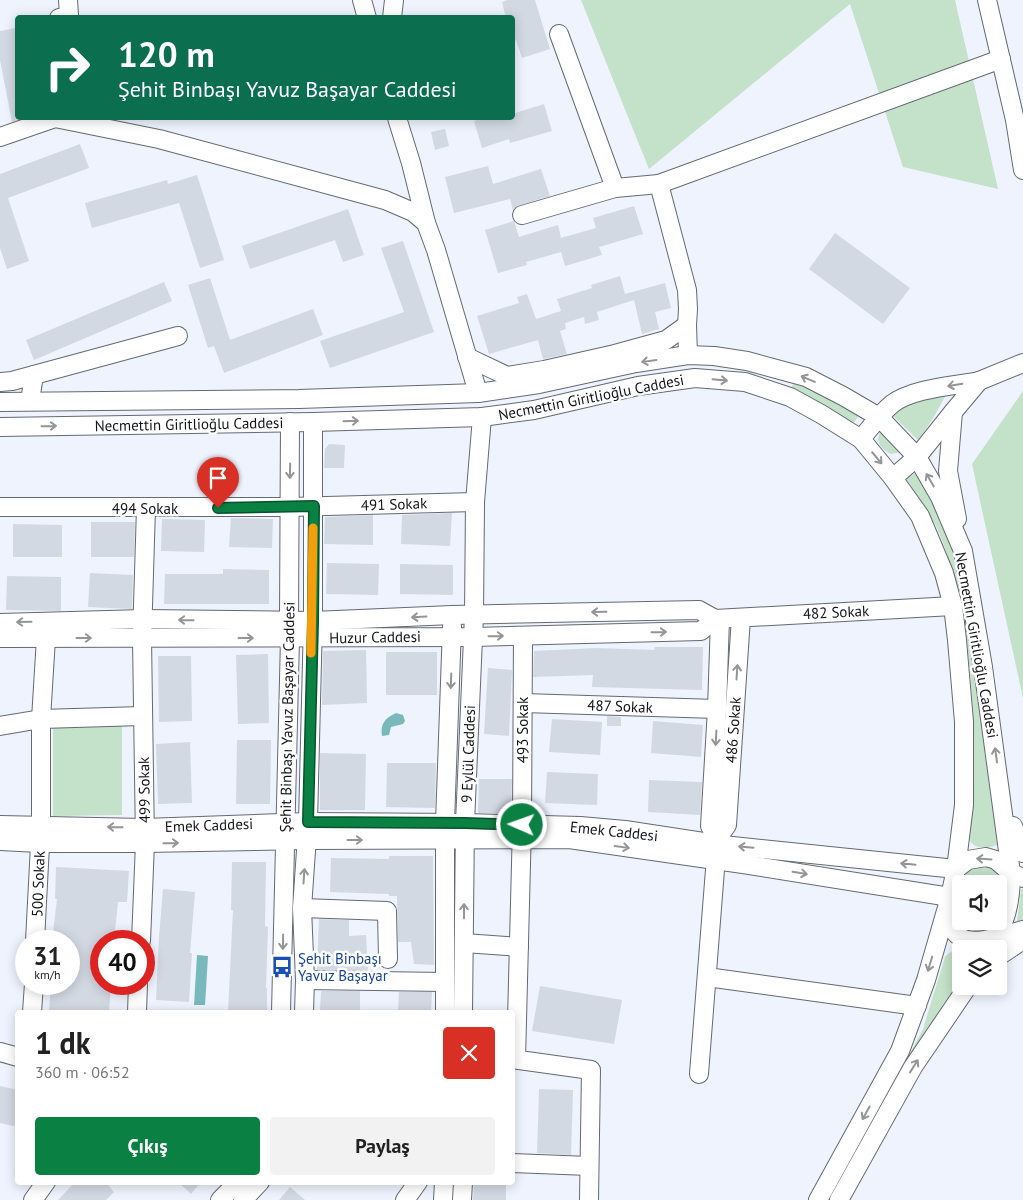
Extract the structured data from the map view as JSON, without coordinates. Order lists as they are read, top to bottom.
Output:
{
  "streets": {
    "street": [
      "Necmettin Giritlioğlu Caddesi",
      "491 Sokak",
      "494 Sokak",
      "482 Sokak",
      "Huzur Caddesi",
      "487 Sokak",
      "Şehit Binbaşı Yavuz Başayar Caddesi",
      "493 Sokak",
      "486 Sokak",
      "9 Eylül Caddesi",
      "499 Sokak",
      "Emek Caddesi",
      "500 Sokak"
    ]
  },
  "crossings": [
    ["Necmettin Giritlioğlu Caddesi", "482 Sokak"],
    ["Necmettin Giritlioğlu Caddesi", "Şehit Binbaşı Yavuz Başayar Caddesi"],
    ["Necmettin Giritlioğlu Caddesi", "9 Eylül Caddesi"],
    ["Necmettin Giritlioğlu Caddesi", "Emek Caddesi"],
    ["491 Sokak", "494 Sokak"],
    ["491 Sokak", "Şehit Binbaşı Yavuz Başayar Caddesi"],
    ["491 Sokak", "9 Eylül Caddesi"],
    ["494 Sokak", "Şehit Binbaşı Yavuz Başayar Caddesi"],
    ["494 Sokak", "499 Sokak"],
    ["482 Sokak", "Huzur Caddesi"],
    ["482 Sokak", "486 Sokak"],
    ["Huzur Caddesi", "Şehit Binbaşı Yavuz Başayar Caddesi"],
    ["Huzur Caddesi", "493 Sokak"],
    ["Huzur Caddesi", "486 Sokak"],
    ["Huzur Caddesi", "9 Eylül Caddesi"],
    ["Huzur Caddesi", "499 Sokak"],
    ["Huzur Caddesi", "500 Sokak"],
    ["487 Sokak", "493 Sokak"],
    ["487 Sokak", "486 Sokak"],
    ["Şehit Binbaşı Yavuz Başayar Caddesi", "Emek Caddesi"],
    ["493 Sokak", "Emek Caddesi"],
    ["486 Sokak", "Emek Caddesi"],
    ["9 Eylül Caddesi", "Emek Caddesi"],
    ["499 Sokak", "Emek Caddesi"],
    ["Emek Caddesi", "500 Sokak"]
  ],
  "places": {
    "bus stop": ["Şehit Binbaşı Yavuz Başayar"]
  },
  "page": {
    "turn": ["120 m", "Şehit Binbaşı Yavuz Başayar Caddesi"],
    "speed": "31 km/h",
    "limit": "40",
    "heading": ["1 dk", "360 m · 06:52"],
    "buttons": ["Çıkış", "Paylaş"]
  }
}
